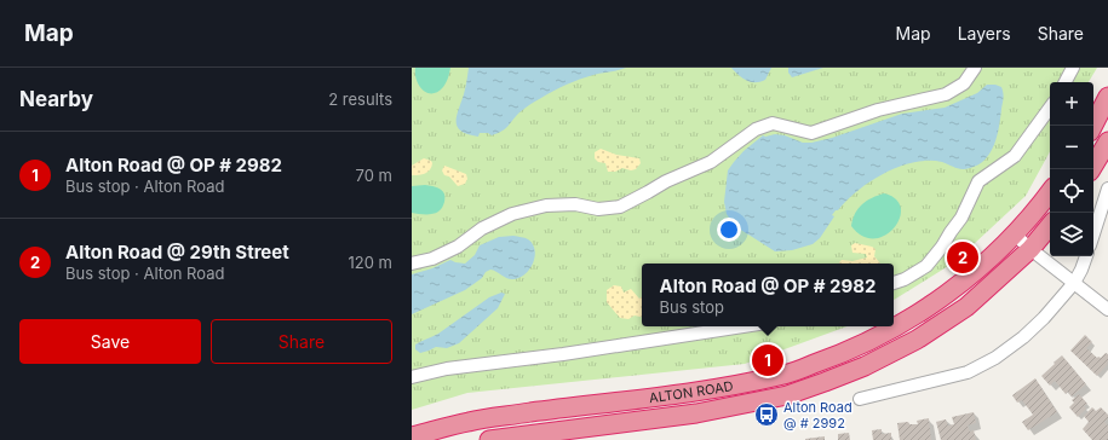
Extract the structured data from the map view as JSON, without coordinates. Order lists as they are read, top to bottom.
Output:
{
  "streets": {
    "highway": ["ALTON ROAD"]
  },
  "places": {
    "bus stop": ["Alton Road @ # 2992"]
  },
  "page": {
    "header": "Map",
    "nav": ["Map", "Layers", "Share"],
    "heading": ["Nearby", "2 results"],
    "map_buttons": ["+", "−"],
    "list": [
      {
        "mark": "1",
        "name": "Alton Road @ OP # 2982",
        "note": "Bus stop · Alton Road",
        "value": "70 m"
      },
      {
        "mark": "2",
        "name": "Alton Road @ 29th Street",
        "note": "Bus stop · Alton Road",
        "value": "120 m"
      }
    ],
    "pins": ["2", "1"],
    "popup": ["Alton Road @ OP # 2982", "Bus stop"],
    "buttons": ["Save", "Share"]
  }
}
